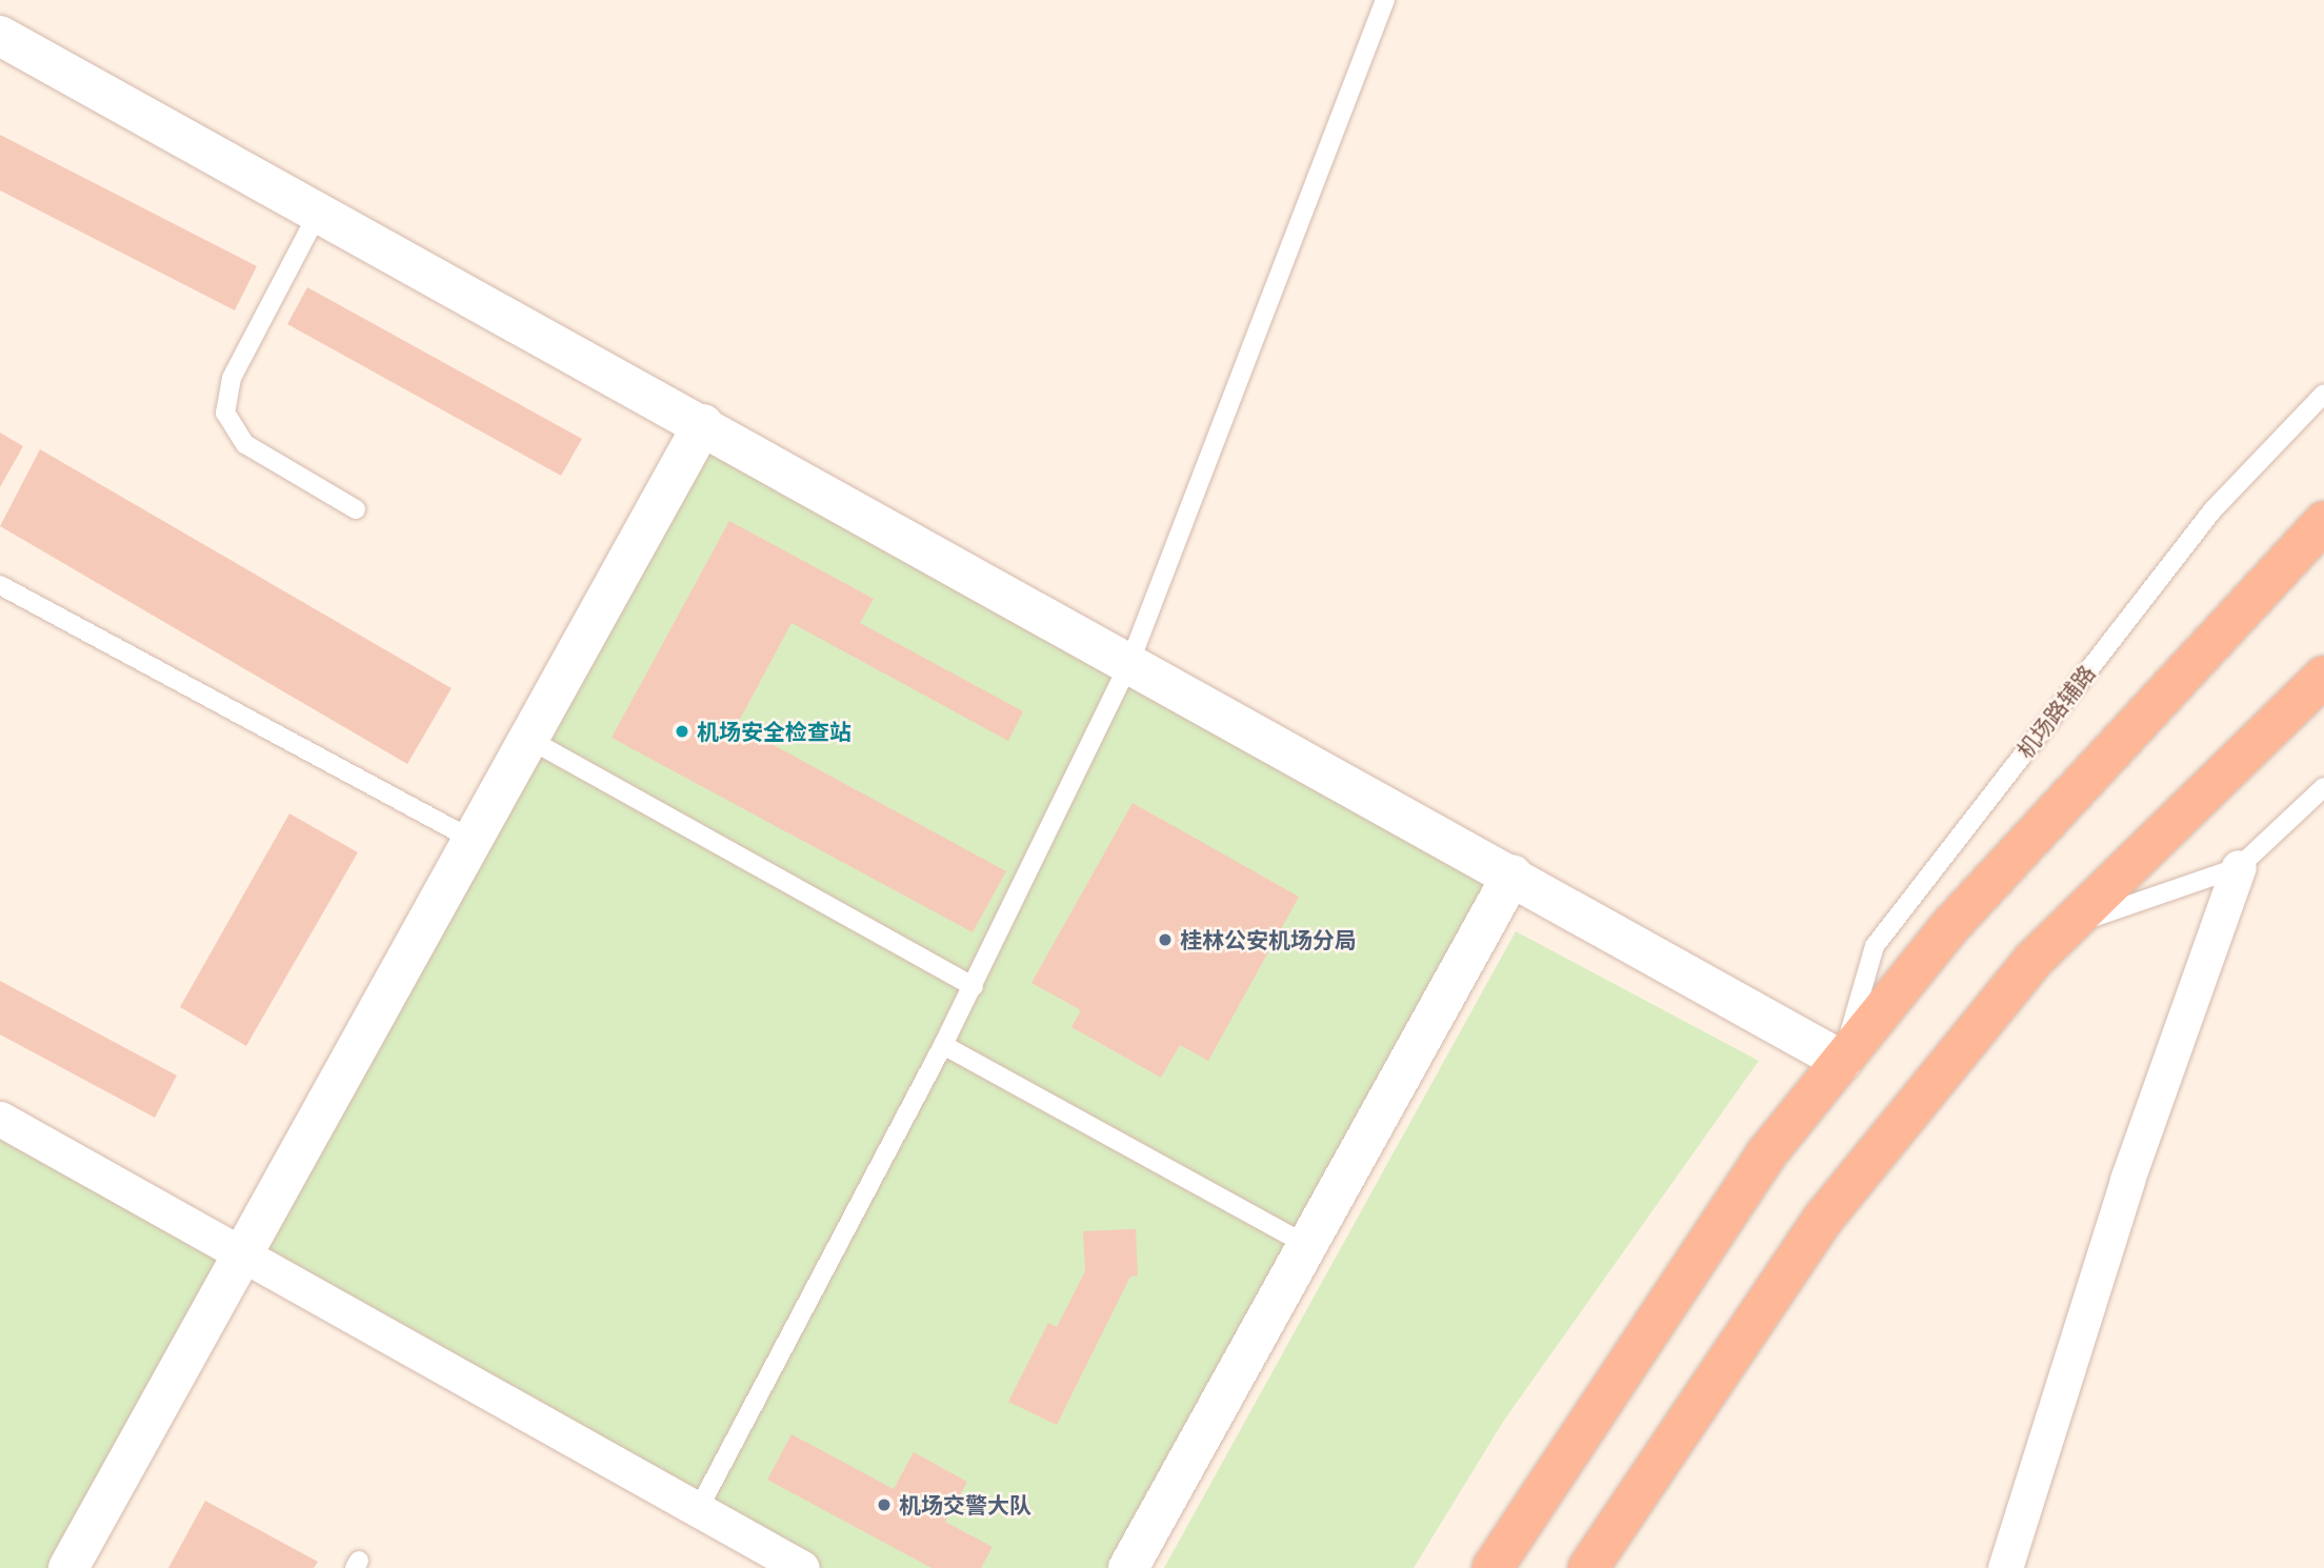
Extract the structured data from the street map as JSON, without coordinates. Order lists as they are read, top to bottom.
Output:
{
  "streets": {
    "lane": ["机场路辅路"]
  },
  "places": ["机场安全检查站", "桂林公安机场分局", "机场交警大队"]
}
